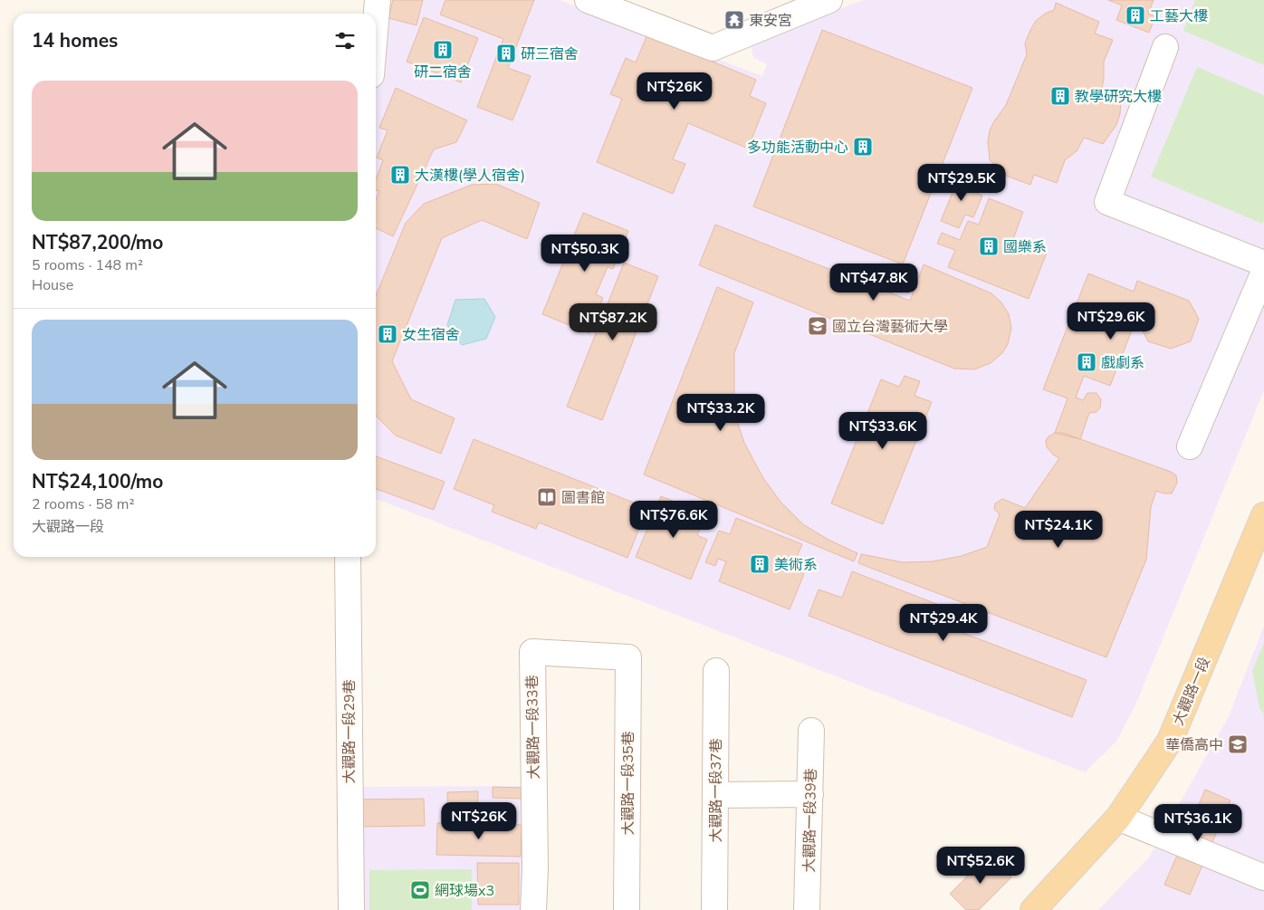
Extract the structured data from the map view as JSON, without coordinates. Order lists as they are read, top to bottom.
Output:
{
  "streets": {
    "main road": ["大觀路一段"],
    "street": [
      "大觀路一段33巷",
      "大觀路一段29巷",
      "大觀路一段35巷",
      "大觀路一段37巷",
      "大觀路一段39巷"
    ]
  },
  "crossings": [
    ["大觀路一段33巷", "大觀路一段35巷"]
  ],
  "places": {
    "building": [
      "工藝大樓",
      "研二宿舍",
      "研三宿舍",
      "教學研究大樓",
      "多功能活動中心",
      "大漢樓(學人宿舍)",
      "國樂系",
      "女生宿舍",
      "戲劇系",
      "美術系"
    ],
    "temple": ["東安宮"],
    "school or university": ["國立台灣藝術大學", "華僑高中"],
    "library": ["圖書館"],
    "sports": ["網球場x3"]
  },
  "page": {
    "heading": "14 homes",
    "list": [
      {
        "name": "NT$87,200/mo",
        "note": "5 rooms · 148 m² · House"
      },
      {
        "name": "NT$24,100/mo",
        "note": "2 rooms · 58 m² · 大觀路一段"
      }
    ],
    "price": [
      "NT$26K",
      "NT$29.5K",
      "NT$50.3K",
      "NT$47.8K",
      "NT$29.6K",
      "NT$87.2K",
      "NT$33.2K",
      "NT$33.6K",
      "NT$76.6K",
      "NT$24.1K",
      "NT$29.4K",
      "NT$26K",
      "NT$36.1K",
      "NT$52.6K"
    ]
  }
}
